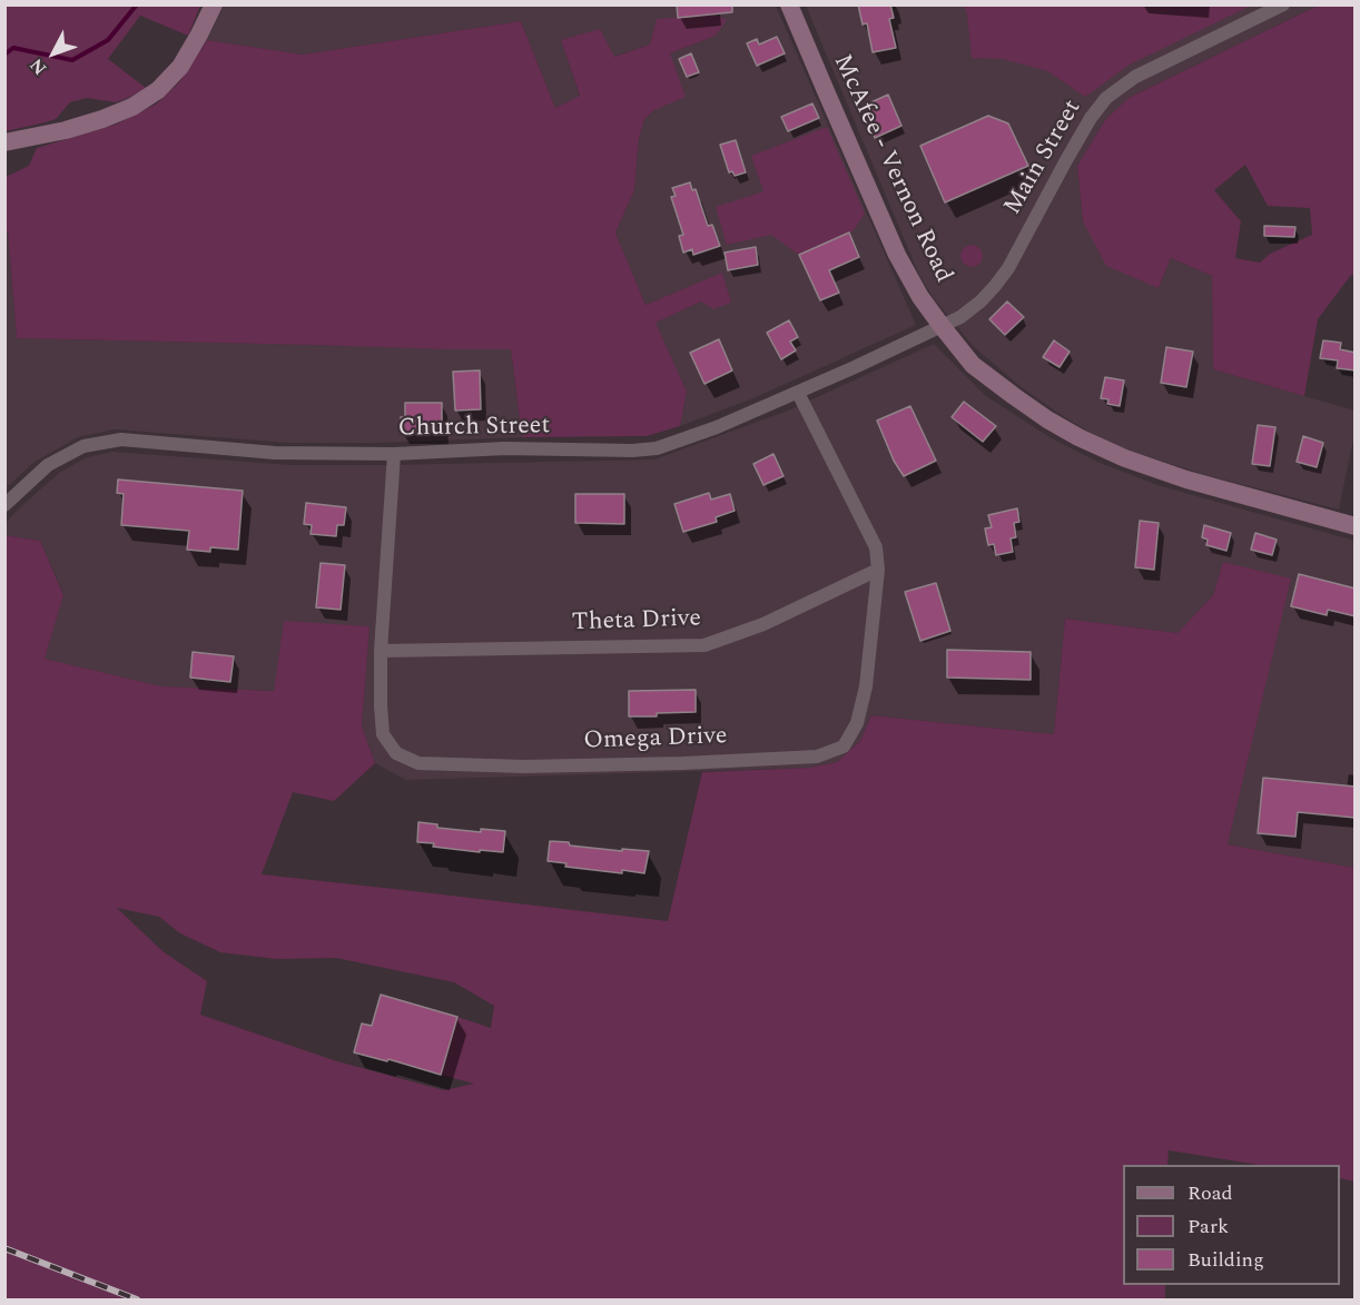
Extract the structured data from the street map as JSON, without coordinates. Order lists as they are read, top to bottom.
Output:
{
  "streets": {
    "main road": ["McAfee - Vernon Road"],
    "street": [
      "Main Street",
      "Church Street",
      "Theta Drive",
      "Omega Drive"
    ]
  },
  "crossings": [
    ["Main Street", "McAfee - Vernon Road"],
    ["Main Street", "Church Street"],
    ["McAfee - Vernon Road", "Church Street"],
    ["Church Street", "Omega Drive"],
    ["Theta Drive", "Omega Drive"]
  ],
  "legend": ["Road", "Park", "Building"],
  "north": "bottom left"
}
